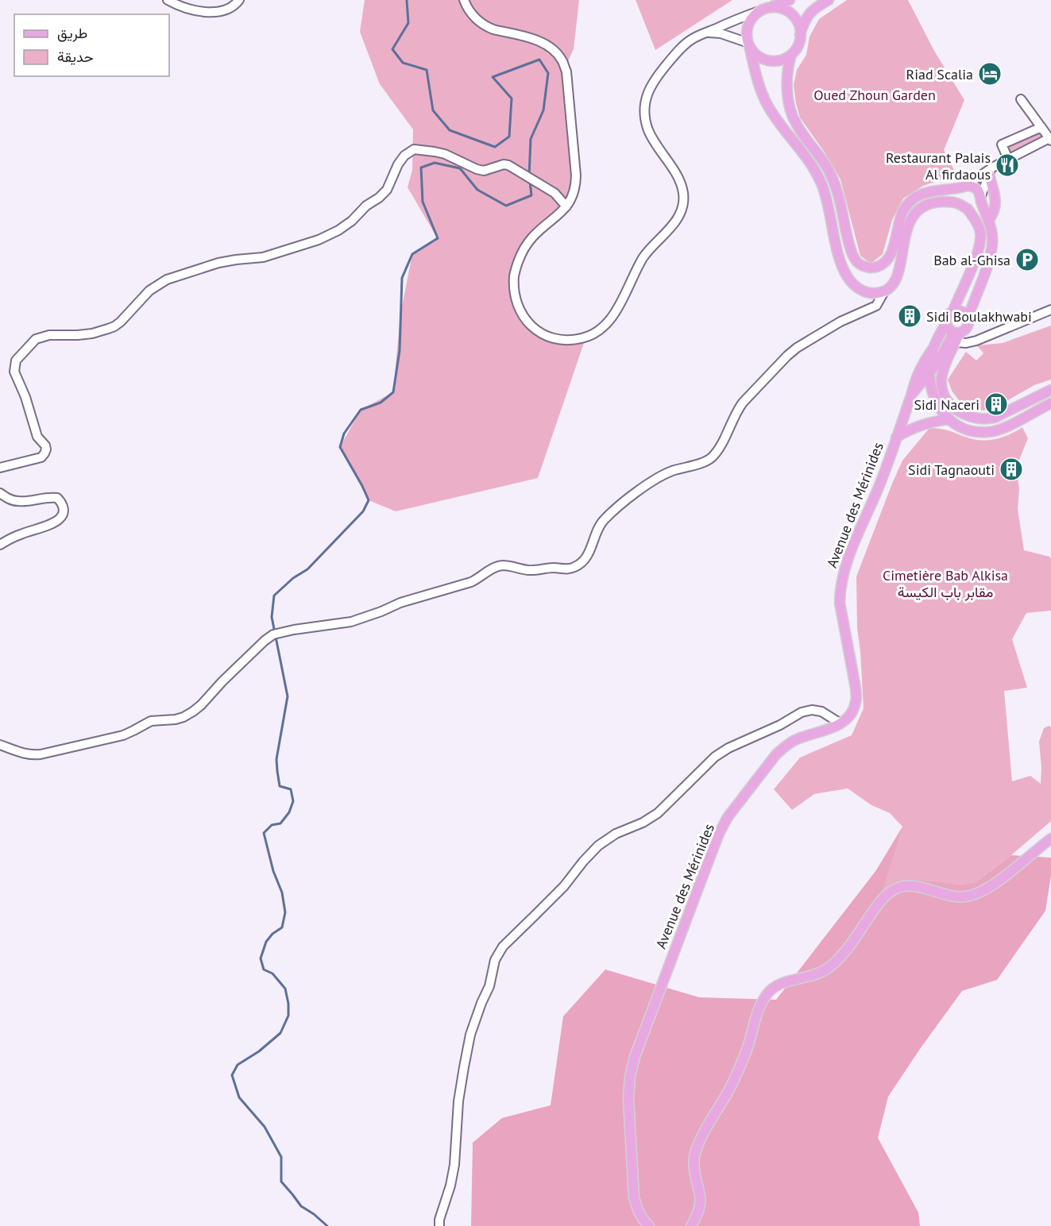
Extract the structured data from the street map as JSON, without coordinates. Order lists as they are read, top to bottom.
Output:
{
  "streets": {
    "main road": ["Avenue des Mérinides"]
  },
  "parks": ["Oued Zhoun Garden", "Cimetière Bab Alkisa مقابر باب الكيسة"],
  "places": {
    "hotel": ["Riad Scalia"],
    "restaurant": ["Restaurant Palais Al firdaous"],
    "parking": ["Bab al-Ghisa"],
    "building": ["Sidi Boulakhwabi", "Sidi Naceri", "Sidi Tagnaouti"]
  },
  "legend": ["طريق", "حديقة"]
}
